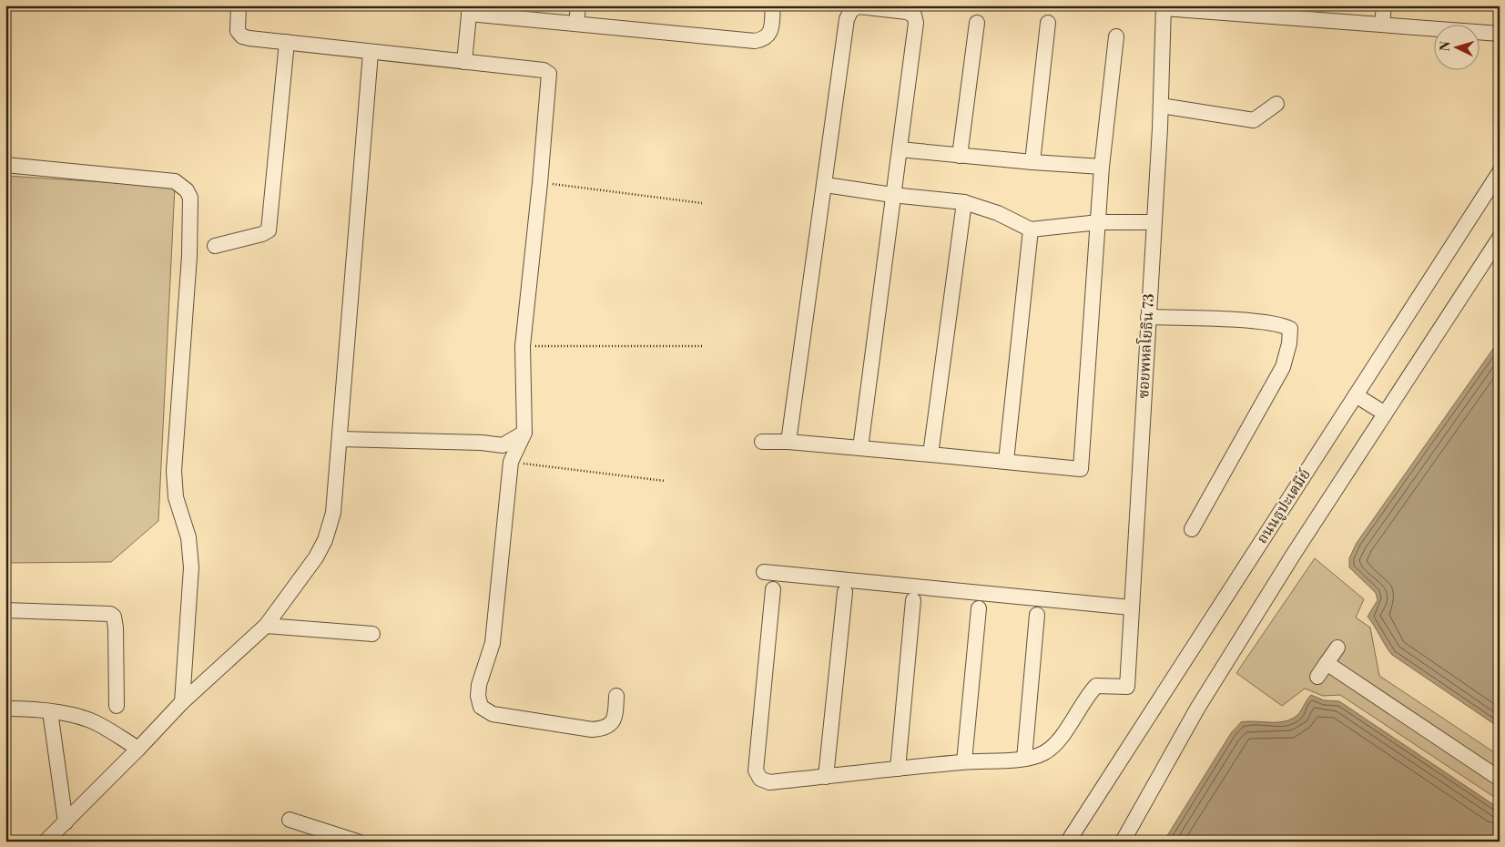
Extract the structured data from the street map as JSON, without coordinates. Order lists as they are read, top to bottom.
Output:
{
  "streets": {
    "street": ["ซอยพหลโยธิน 73", "ถนนธูปะเตมีย์"]
  },
  "north": "left"
}
